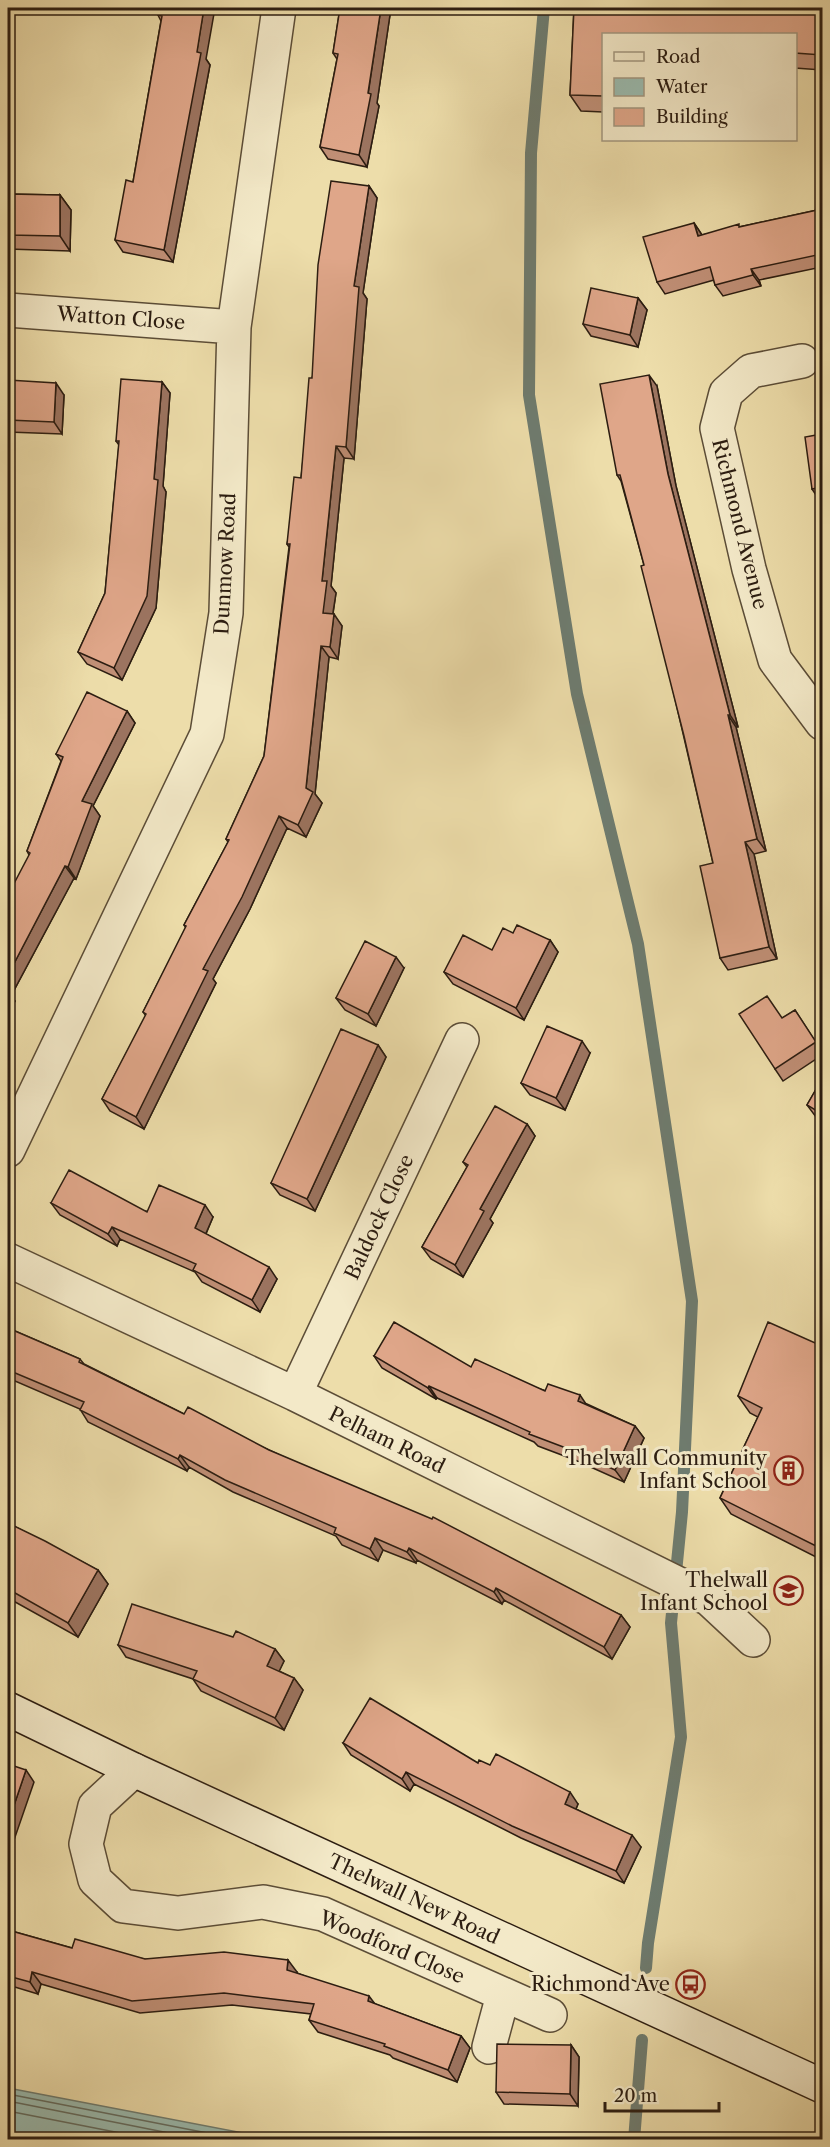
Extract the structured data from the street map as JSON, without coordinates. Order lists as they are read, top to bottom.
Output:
{
  "streets": {
    "street": [
      "Watton Close",
      "Richmond Avenue",
      "Dunmow Road",
      "Baldock Close",
      "Pelham Road",
      "Thelwall New Road",
      "Woodford Close"
    ]
  },
  "crossings": [
    ["Watton Close", "Dunmow Road"],
    ["Baldock Close", "Pelham Road"],
    ["Thelwall New Road", "Woodford Close"]
  ],
  "places": {
    "building": ["Thelwall Community Infant School"],
    "school or university": ["Thelwall Infant School"],
    "bus stop": ["Richmond Ave"]
  },
  "legend": ["Road", "Water", "Building"],
  "scale_bar": "20 m"
}
